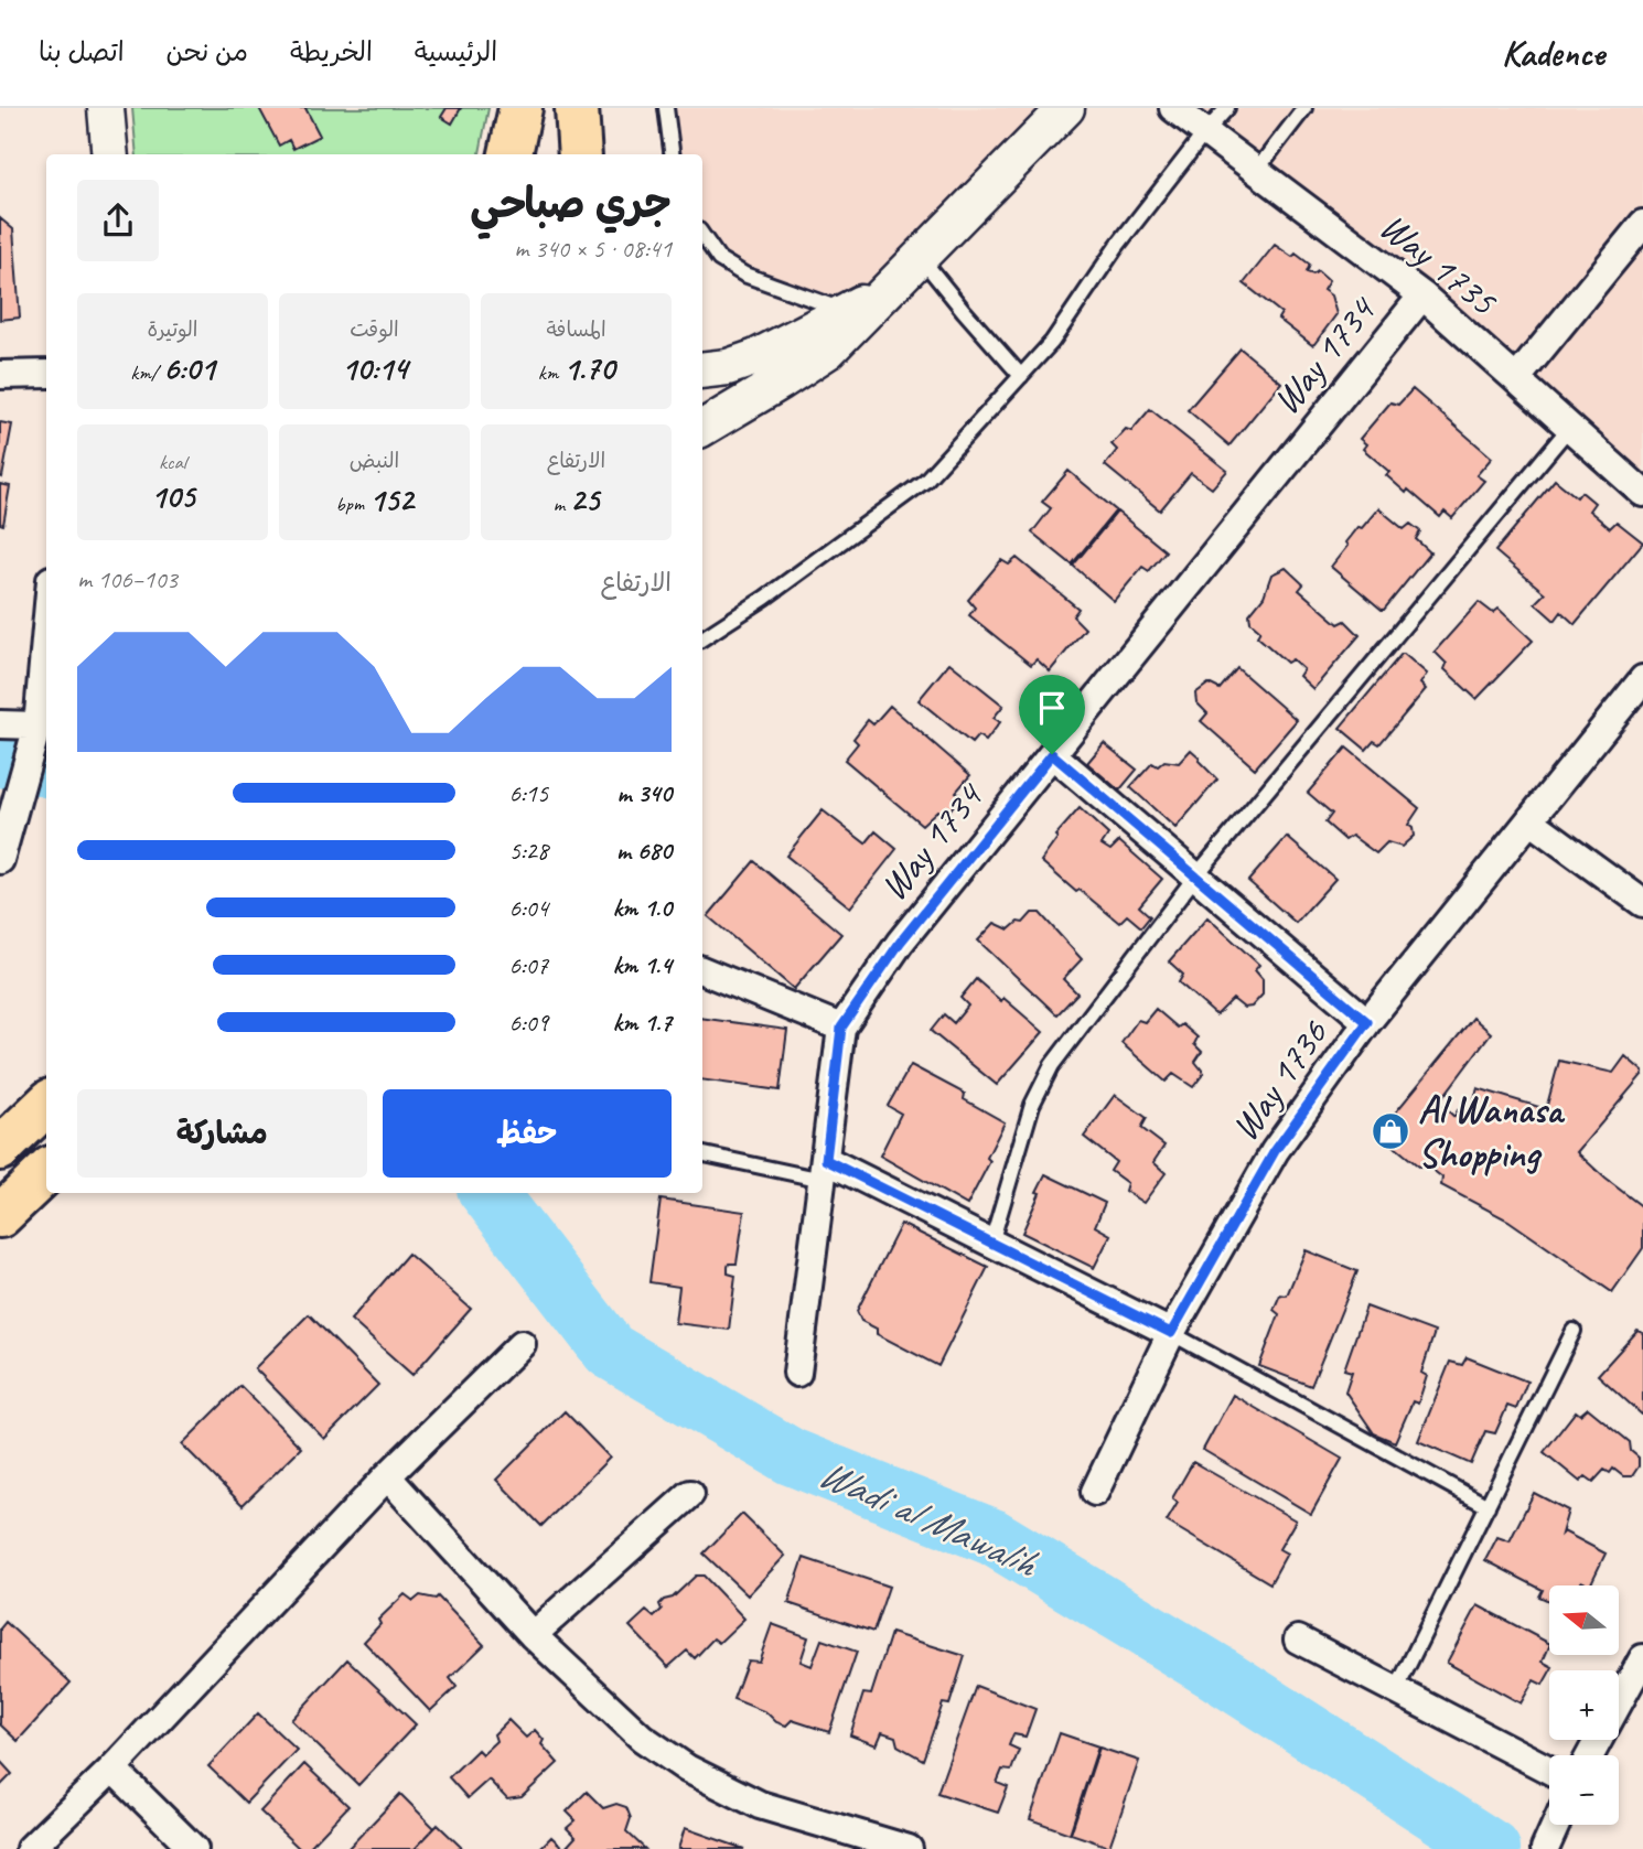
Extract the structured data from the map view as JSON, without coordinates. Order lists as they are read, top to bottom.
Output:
{
  "streets": {
    "street": ["Way 1735", "Way 1734", "Way 1736"]
  },
  "crossings": [
    ["Way 1735", "Way 1734"]
  ],
  "water": ["Wadi al Mawalih"],
  "places": {
    "shop": ["Al Wanasa Shopping"]
  },
  "north": "left",
  "page": {
    "header": "Kadence",
    "nav": [
      "الرئيسية",
      "الخريطة",
      "من نحن",
      "اتصل بنا"
    ],
    "heading": ["جري صباحي", "08:41 · 5 × 340 m"],
    "stats": [
      ["المسافة", "1.70 km"],
      ["الوقت", "10:14"],
      ["الوتيرة", "6:01 /km"],
      ["الارتفاع", "25 m"],
      ["النبض", "152 bpm"],
      ["kcal", "105"]
    ],
    "chart": ["الارتفاع", "103–106 m"],
    "list": [
      {
        "name": "340 m",
        "note": "6:15"
      },
      {
        "name": "680 m",
        "note": "5:28"
      },
      {
        "name": "1.0 km",
        "note": "6:04"
      },
      {
        "name": "1.4 km",
        "note": "6:07"
      },
      {
        "name": "1.7 km",
        "note": "6:09"
      }
    ],
    "buttons": ["حفظ", "مشاركة"],
    "map_buttons": ["+", "−"]
  }
}
